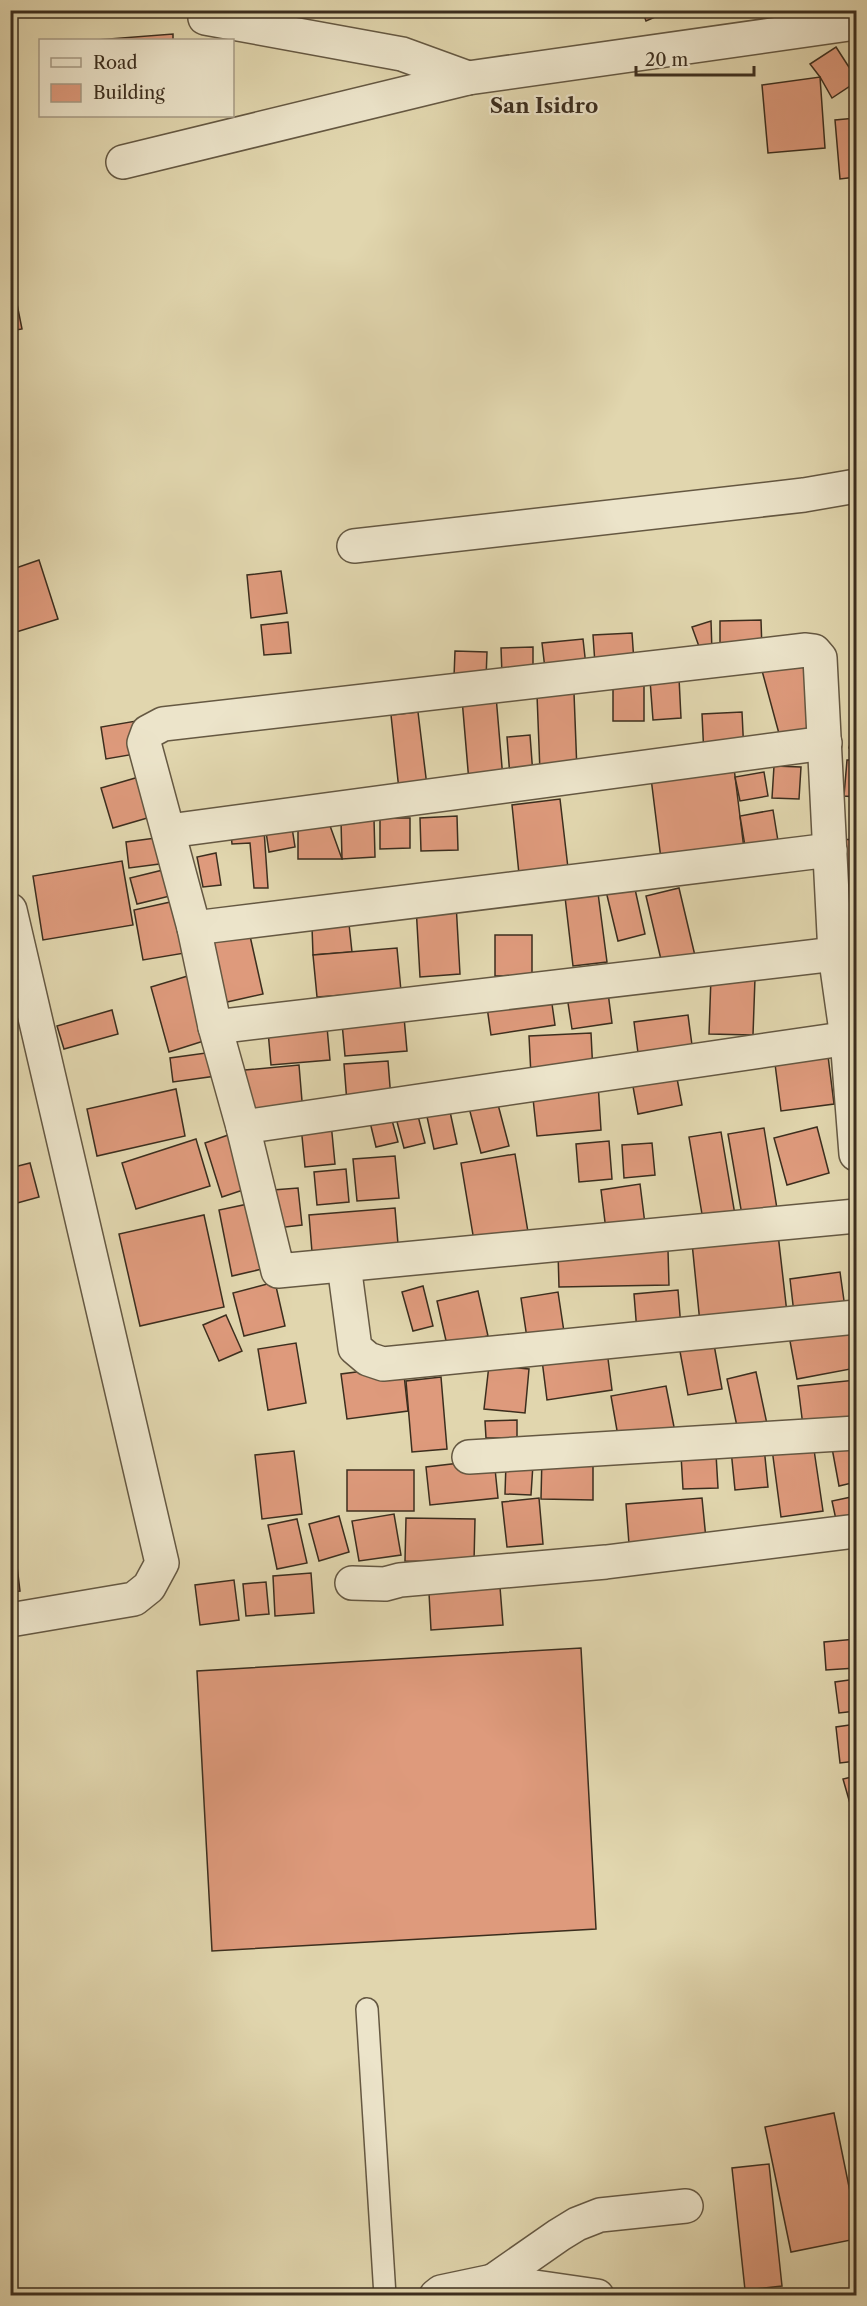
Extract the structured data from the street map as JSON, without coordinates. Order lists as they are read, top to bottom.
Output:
{
  "districts": ["San Isidro"],
  "legend": ["Road", "Building"],
  "scale_bar": "20 m"
}
